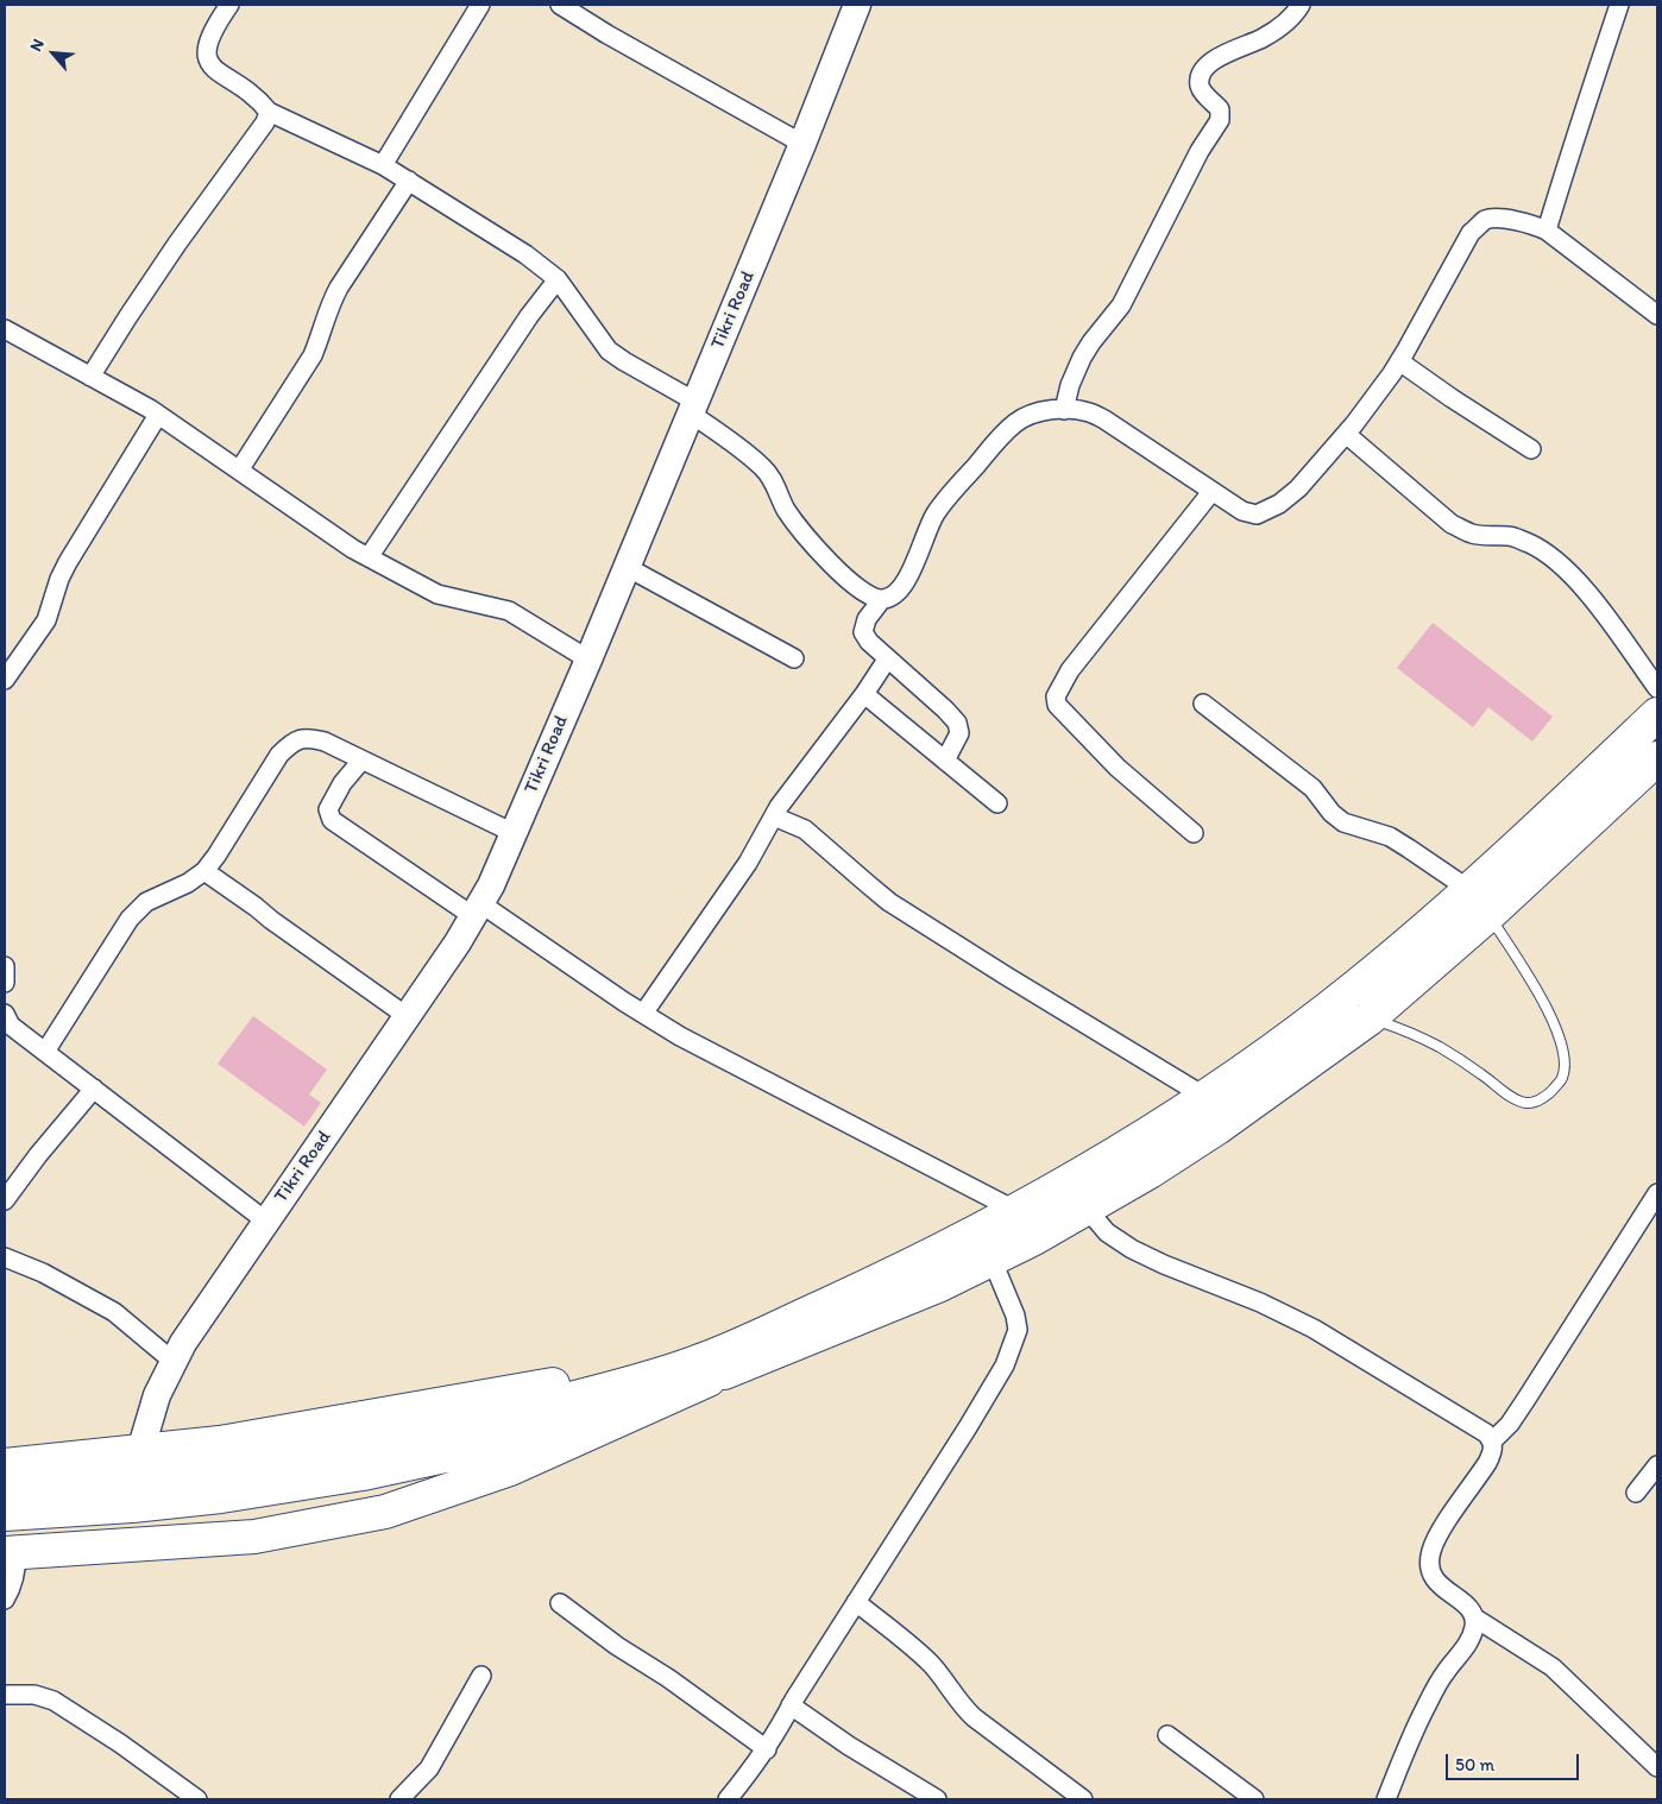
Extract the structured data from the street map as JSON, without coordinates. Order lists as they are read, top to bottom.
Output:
{
  "streets": {
    "street": ["Tikri Road"]
  },
  "scale_bar": "50 m",
  "north": "top left"
}
